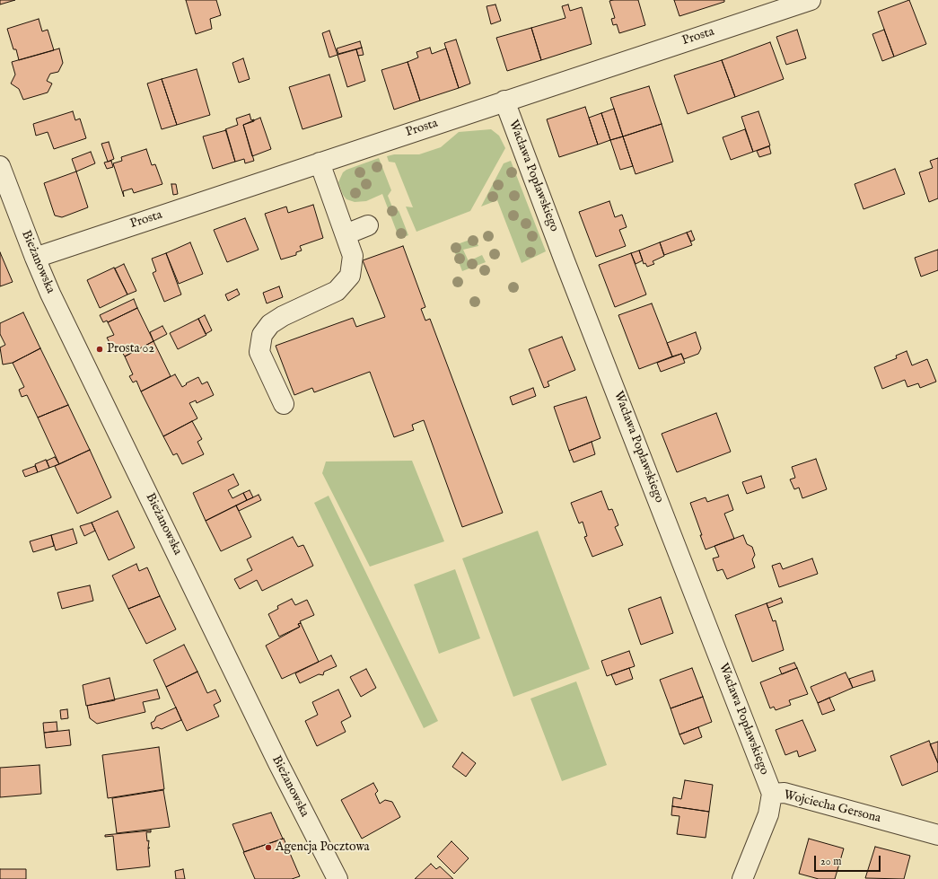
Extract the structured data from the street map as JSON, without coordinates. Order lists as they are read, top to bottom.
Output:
{
  "streets": {
    "street": [
      "Prosta",
      "Wacława Popławskiego",
      "Bieżanowska",
      "Wojciecha Gersona"
    ]
  },
  "crossings": [
    ["Prosta", "Wacława Popławskiego"],
    ["Prosta", "Bieżanowska"],
    ["Wacława Popławskiego", "Wojciecha Gersona"]
  ],
  "places": ["Prosta 02", "Agencja Pocztowa"],
  "scale_bar": "20 m"
}
